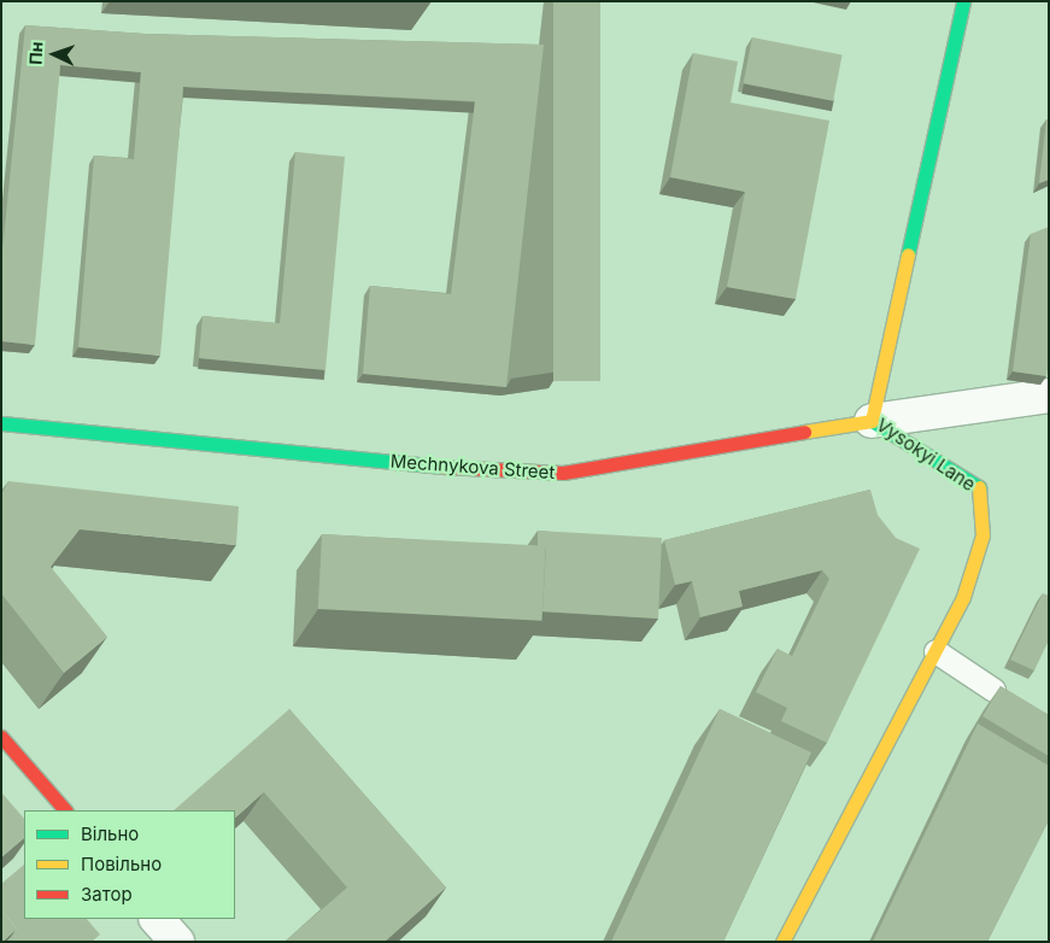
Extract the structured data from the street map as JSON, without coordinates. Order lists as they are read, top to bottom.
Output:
{
  "streets": {
    "main road": ["Vysokyi Lane", "Mechnykova Street"]
  },
  "crossings": [
    ["Vysokyi Lane", "Mechnykova Street"]
  ],
  "legend": ["Вільно", "Повільно", "Затор"],
  "north": "left"
}
